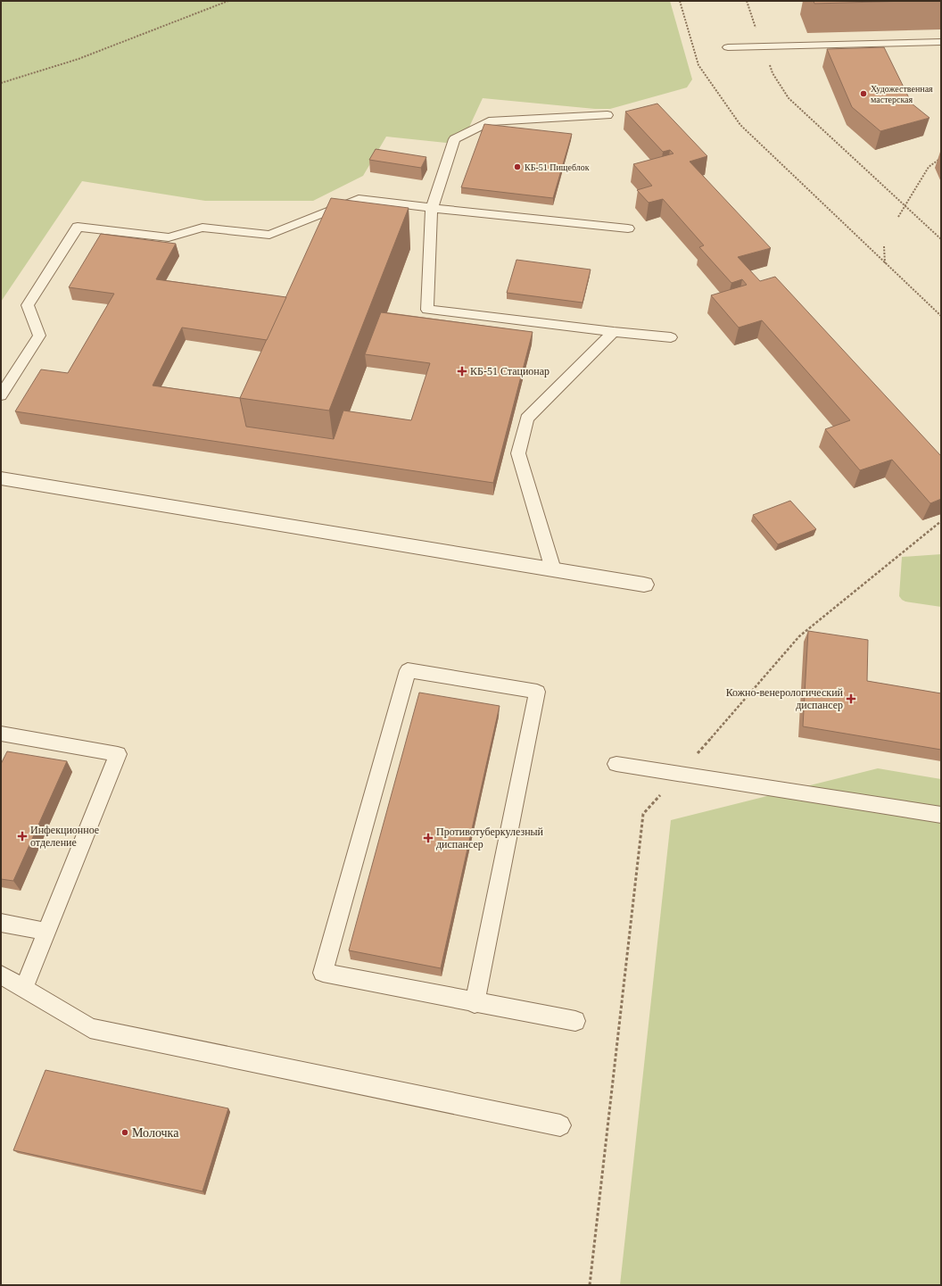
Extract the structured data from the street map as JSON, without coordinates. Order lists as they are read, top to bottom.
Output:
{
  "places": {
    "other": ["Художественная мастерская", "КБ-51 Пищеблок", "Молочка"],
    "health": [
      "КБ-51 Стационар",
      "Кожно-венерологический диспансер",
      "Инфекционное отделение",
      "Противотуберкулезный диспансер"
    ]
  }
}
